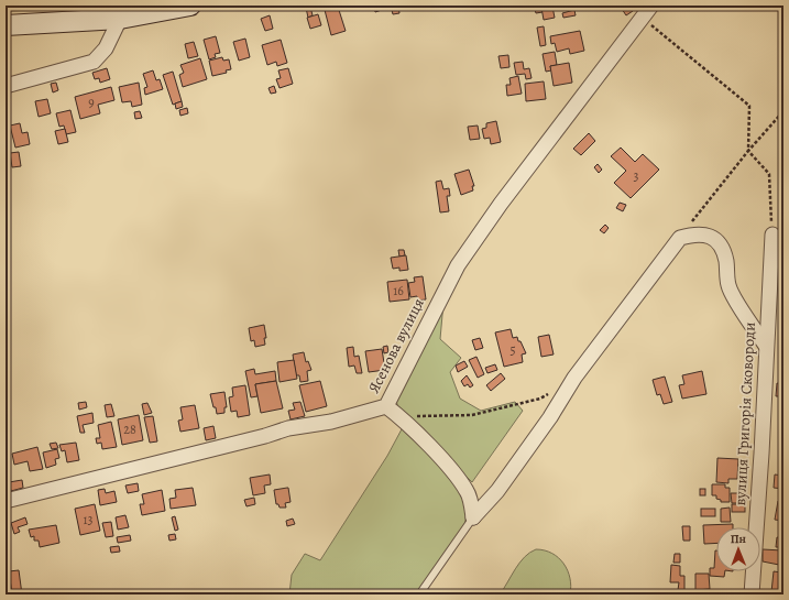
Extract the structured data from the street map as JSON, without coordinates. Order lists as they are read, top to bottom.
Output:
{
  "streets": {
    "street": ["Ясенова вулиця", "вулиця Григорія Сковороди"]
  },
  "house_numbers": [
    "9",
    "3",
    "16",
    "5",
    "28",
    "13"
  ],
  "north": "top"
}
